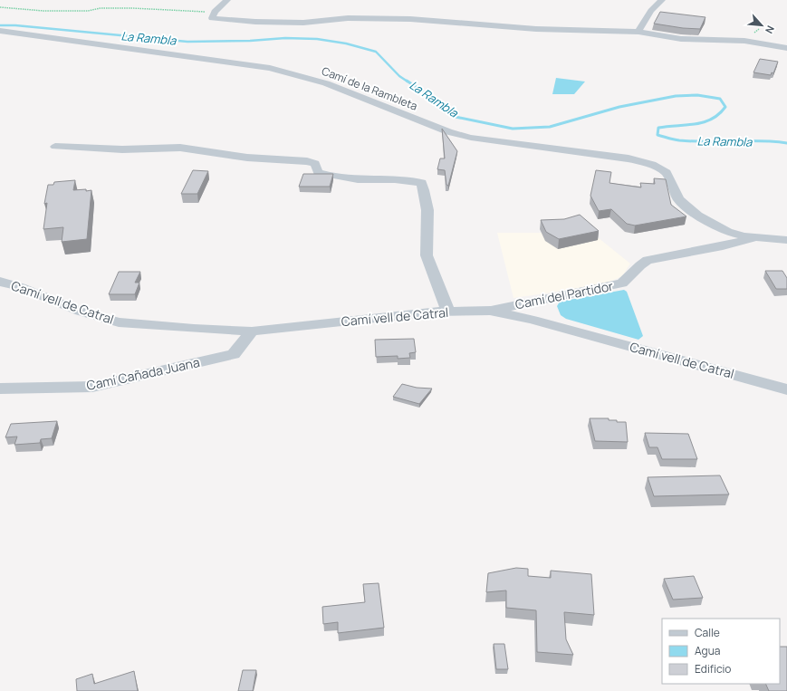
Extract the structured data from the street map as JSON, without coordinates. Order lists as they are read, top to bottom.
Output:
{
  "streets": {
    "street": [
      "Camí de la Rambleta",
      "Camí del Partidor",
      "Camí vell de Catral",
      "Camí Cañada Juana"
    ]
  },
  "crossings": [
    ["Camí de la Rambleta", "Camí del Partidor"],
    ["Camí del Partidor", "Camí vell de Catral"],
    ["Camí vell de Catral", "Camí Cañada Juana"]
  ],
  "water": ["La Rambla"],
  "legend": ["Calle", "Agua", "Edificio"],
  "north": "bottom right"
}
